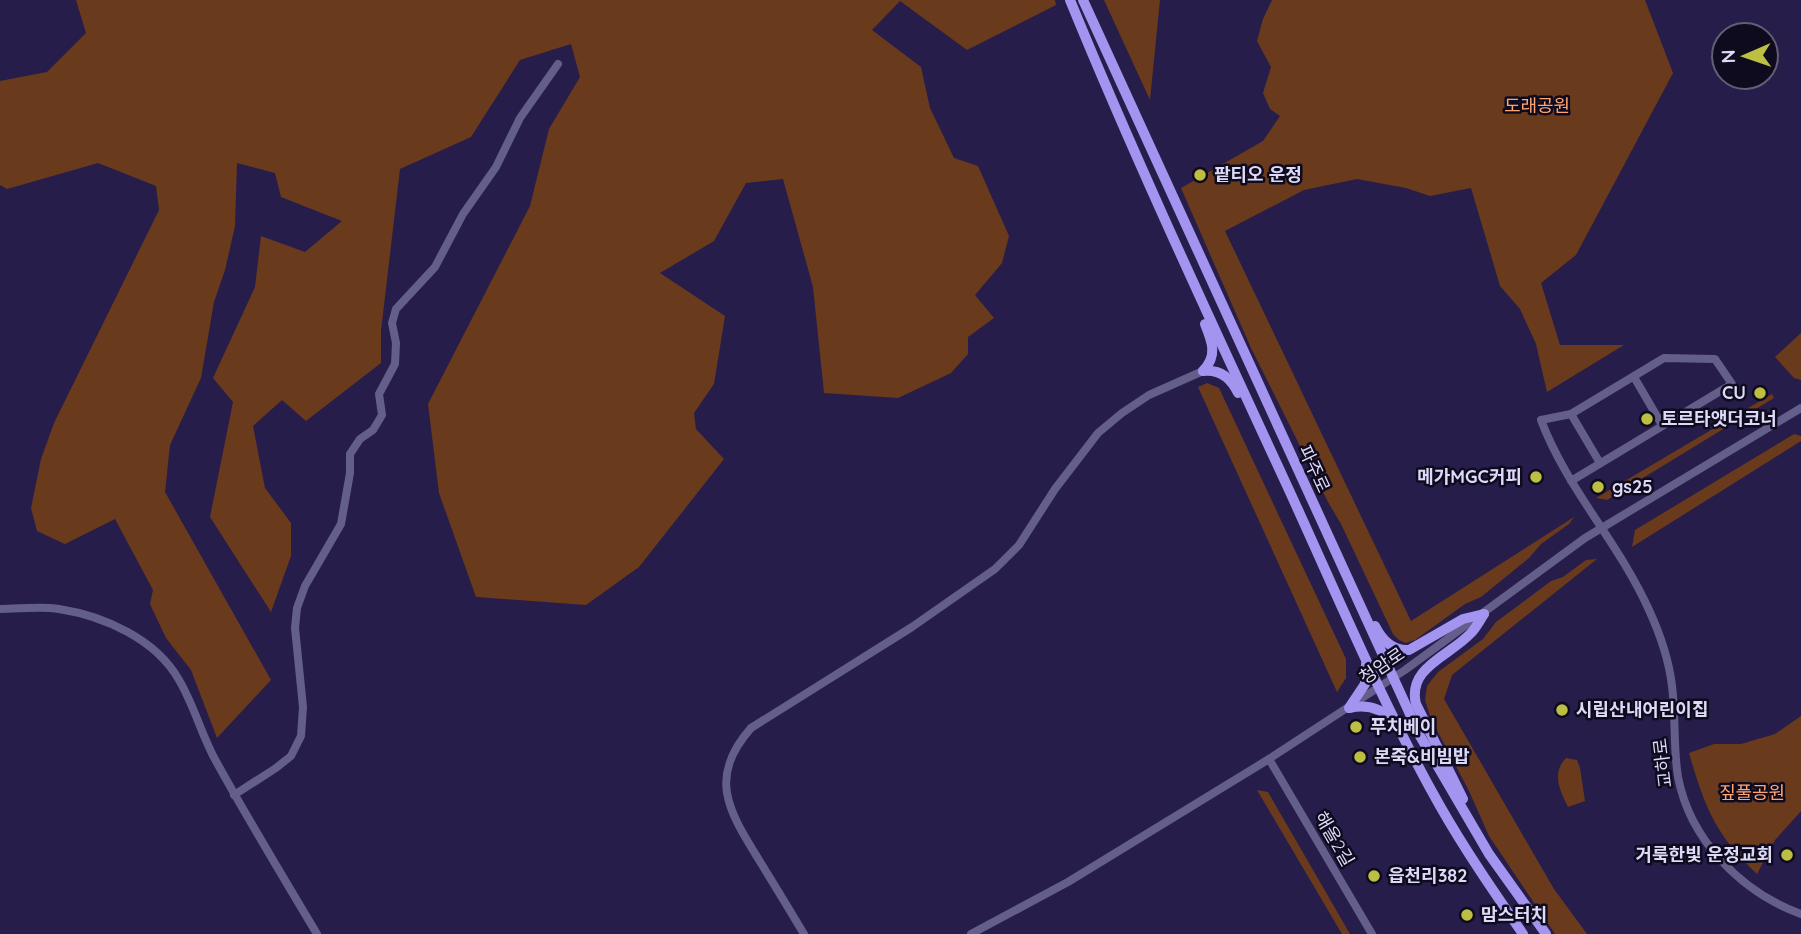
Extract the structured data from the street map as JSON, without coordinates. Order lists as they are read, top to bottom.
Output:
{
  "streets": {
    "main road": ["파주로"],
    "street": ["청암로", "교하로", "해올2길"]
  },
  "crossings": [
    ["파주로", "청암로"],
    ["청암로", "교하로"],
    ["청암로", "해올2길"]
  ],
  "parks": ["도래공원", "짚풀공원"],
  "places": [
    "팥티오 운정",
    "CU",
    "토르타앳더코너",
    "메가MGC커피",
    "gs25",
    "시립산내어린이집",
    "푸치베이",
    "본죽&비빔밥",
    "거룩한빛 운정교회",
    "읍천리382",
    "맘스터치"
  ],
  "north": "left"
}
